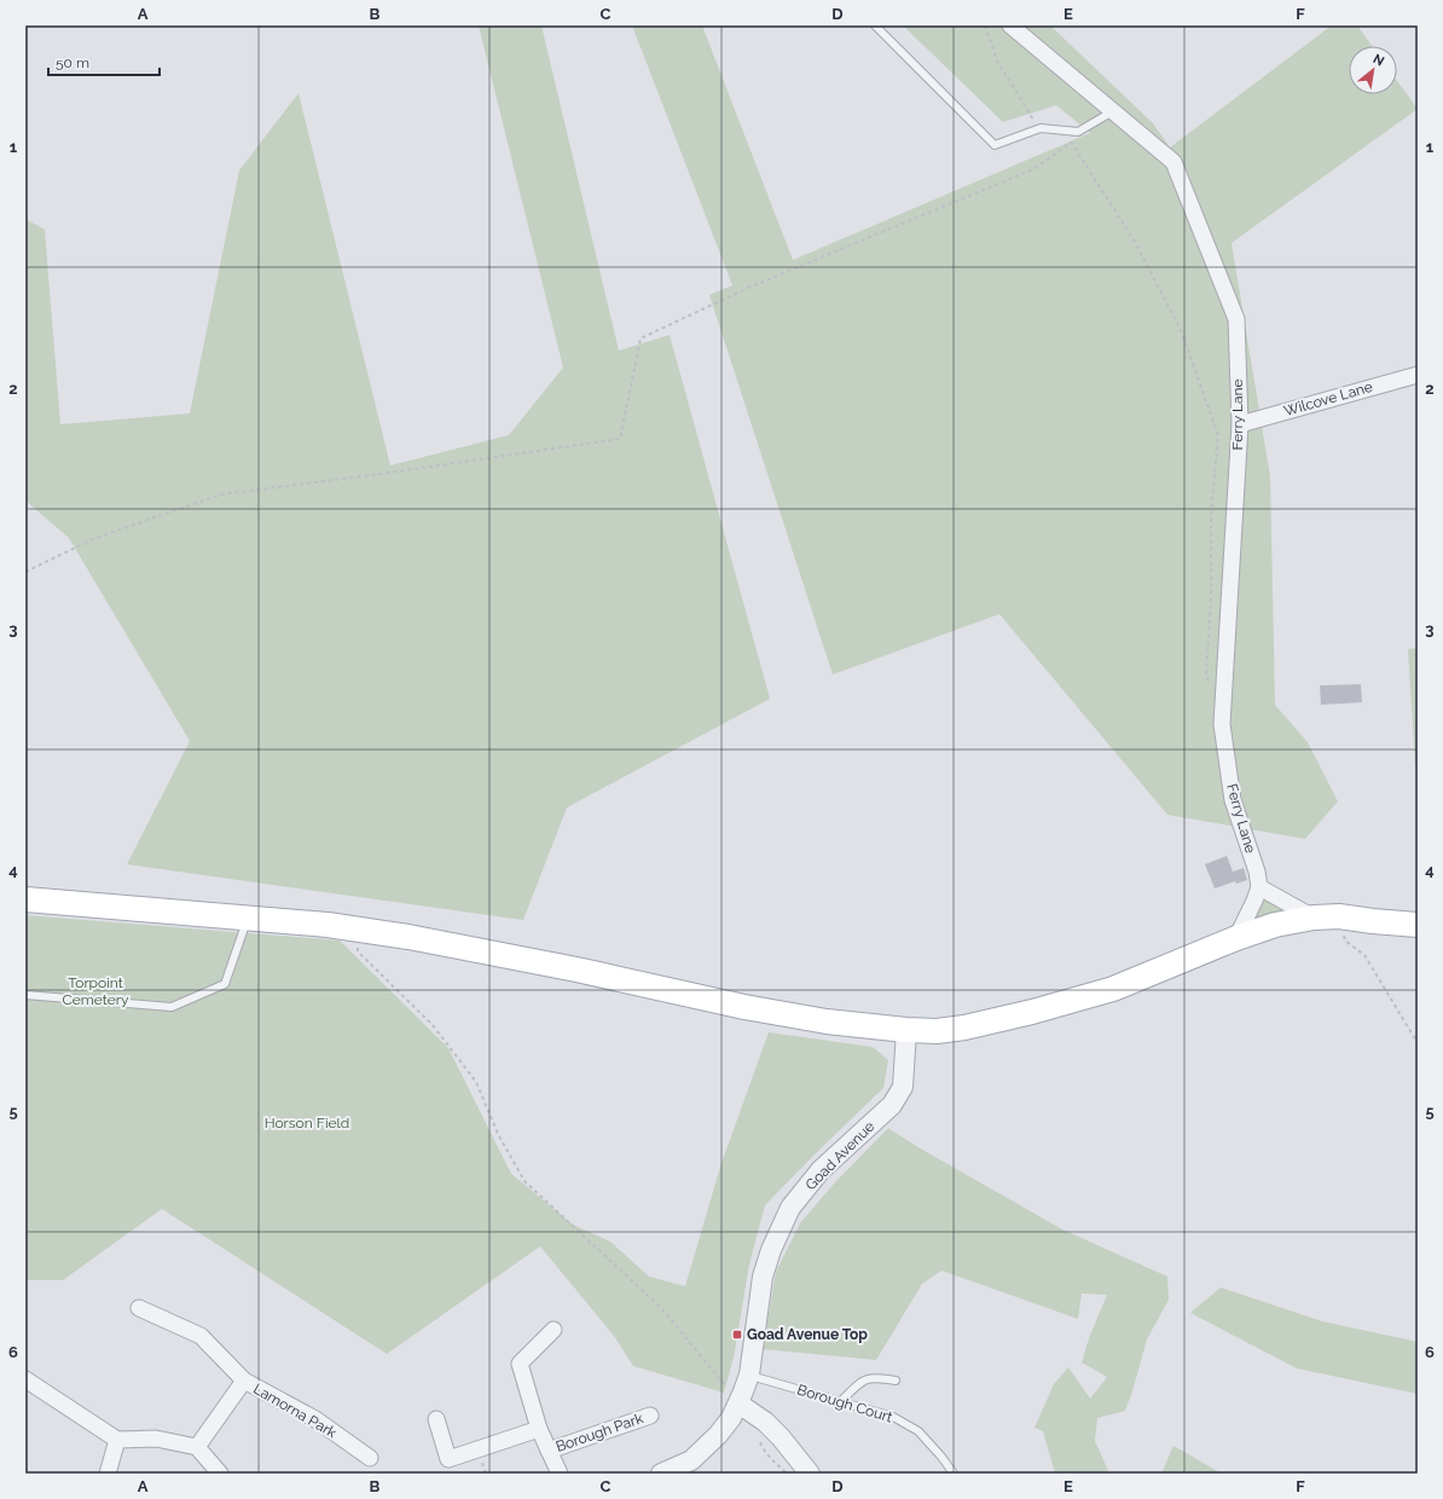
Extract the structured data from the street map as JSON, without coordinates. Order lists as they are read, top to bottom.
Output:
{
  "streets": {
    "street": [
      "Wilcove Lane",
      "Ferry Lane",
      "Goad Avenue",
      "Lamorna Park",
      "Borough Park"
    ],
    "lane": ["Borough Court"]
  },
  "crossings": [
    ["Wilcove Lane", "Ferry Lane"],
    ["Goad Avenue", "Borough Court"]
  ],
  "parks": ["Torpoint Cemetery", "Horson Field"],
  "places": {
    "transit": ["Goad Avenue Top"]
  },
  "scale_bar": "50 m",
  "north": "top right",
  "grid": {
    "columns": [
      "A",
      "B",
      "C",
      "D",
      "E",
      "F"
    ],
    "rows": [
      "1",
      "2",
      "3",
      "4",
      "5",
      "6"
    ]
  }
}
